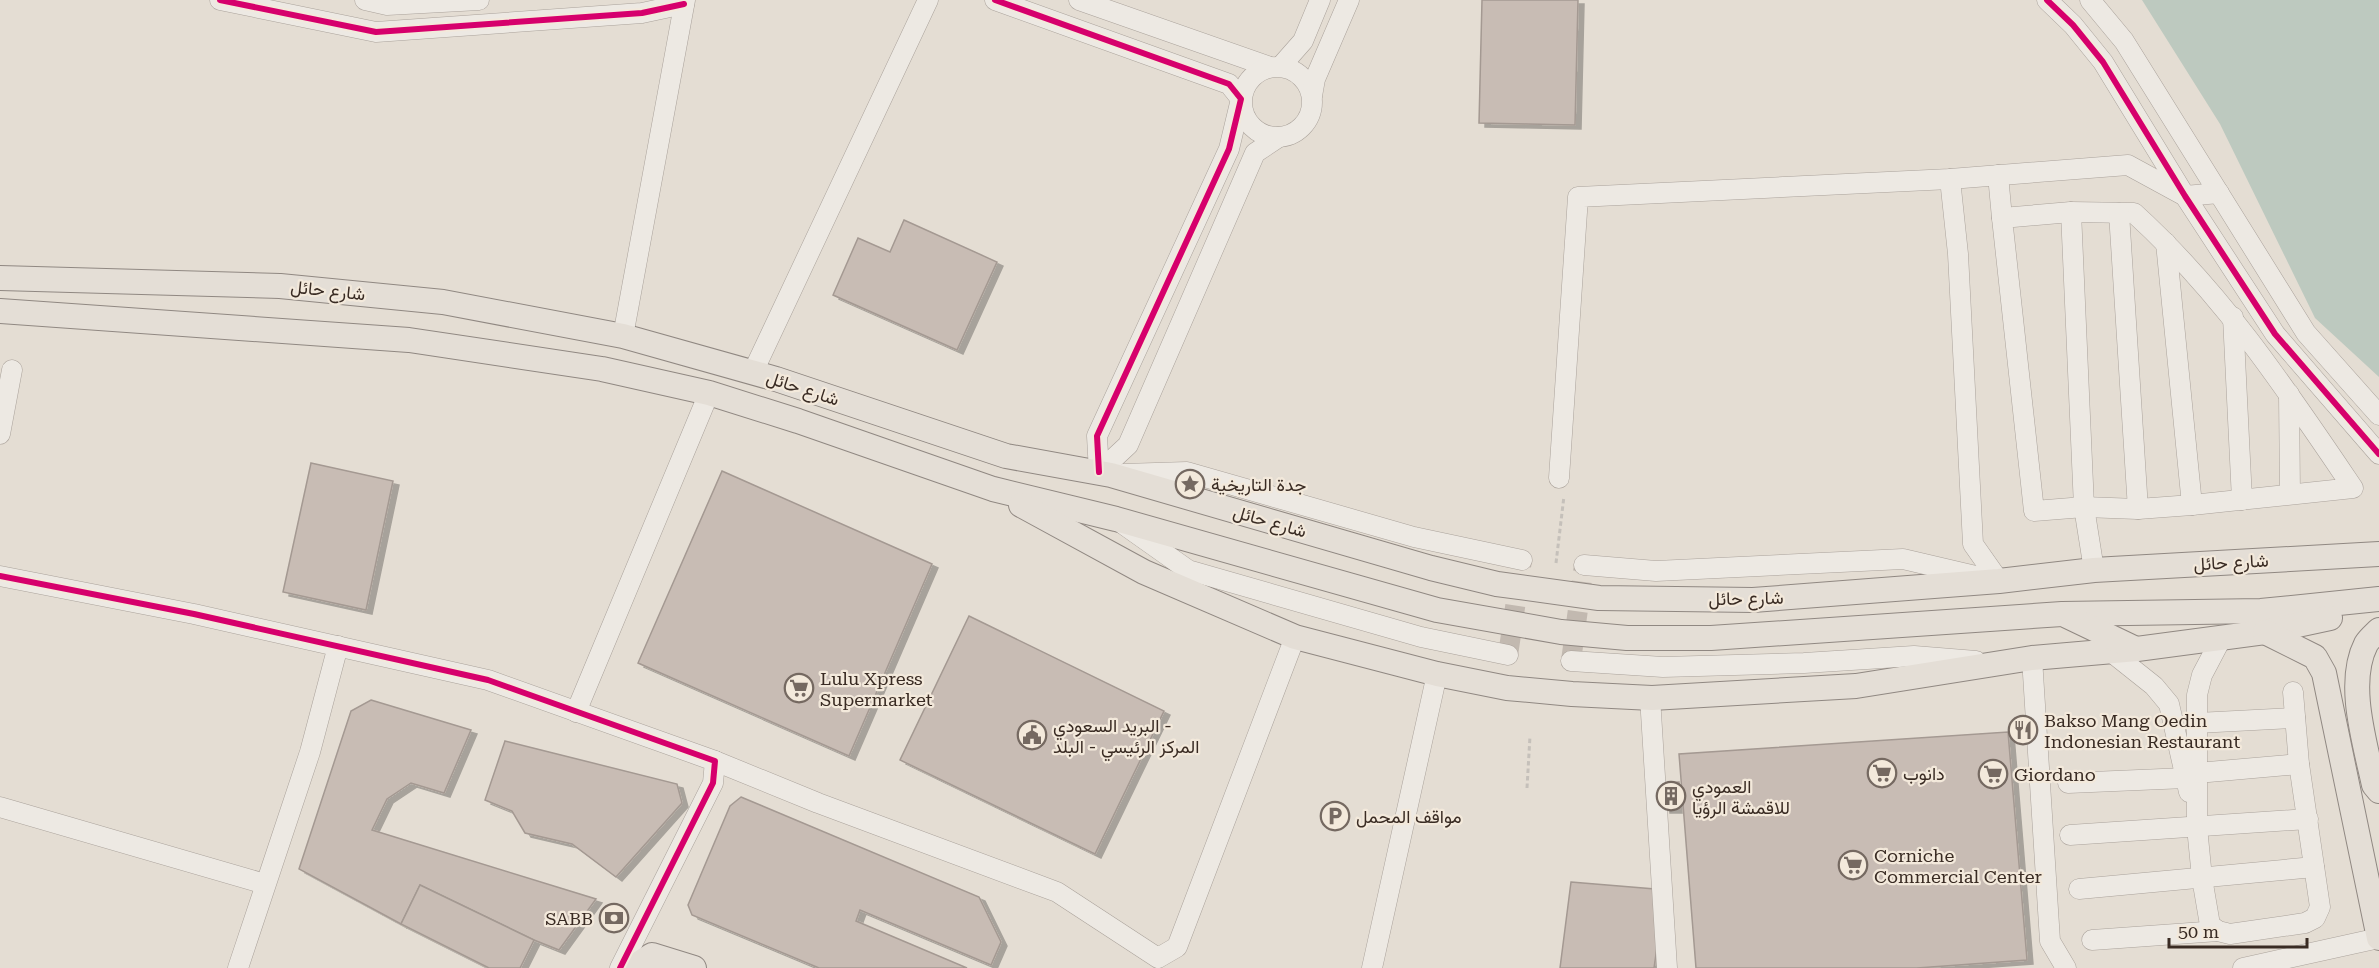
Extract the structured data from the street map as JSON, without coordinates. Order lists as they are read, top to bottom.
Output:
{
  "streets": {
    "main road": ["شارع حائل"]
  },
  "places": {
    "place": ["جدة التاريخية"],
    "supermarket": [
      "Lulu Xpress Supermarket",
      "دانوب",
      "Giordano",
      "Corniche Commercial Center"
    ],
    "restaurant": ["Bakso Mang Oedin Indonesian Restaurant"],
    "public building": ["البريد السعودي - المركز الرئيسي - البلد"],
    "building": ["العمودي للاقمشة الرؤيا"],
    "parking": ["مواقف المحمل"],
    "bank": ["SABB"]
  },
  "scale_bar": "50 m"
}
